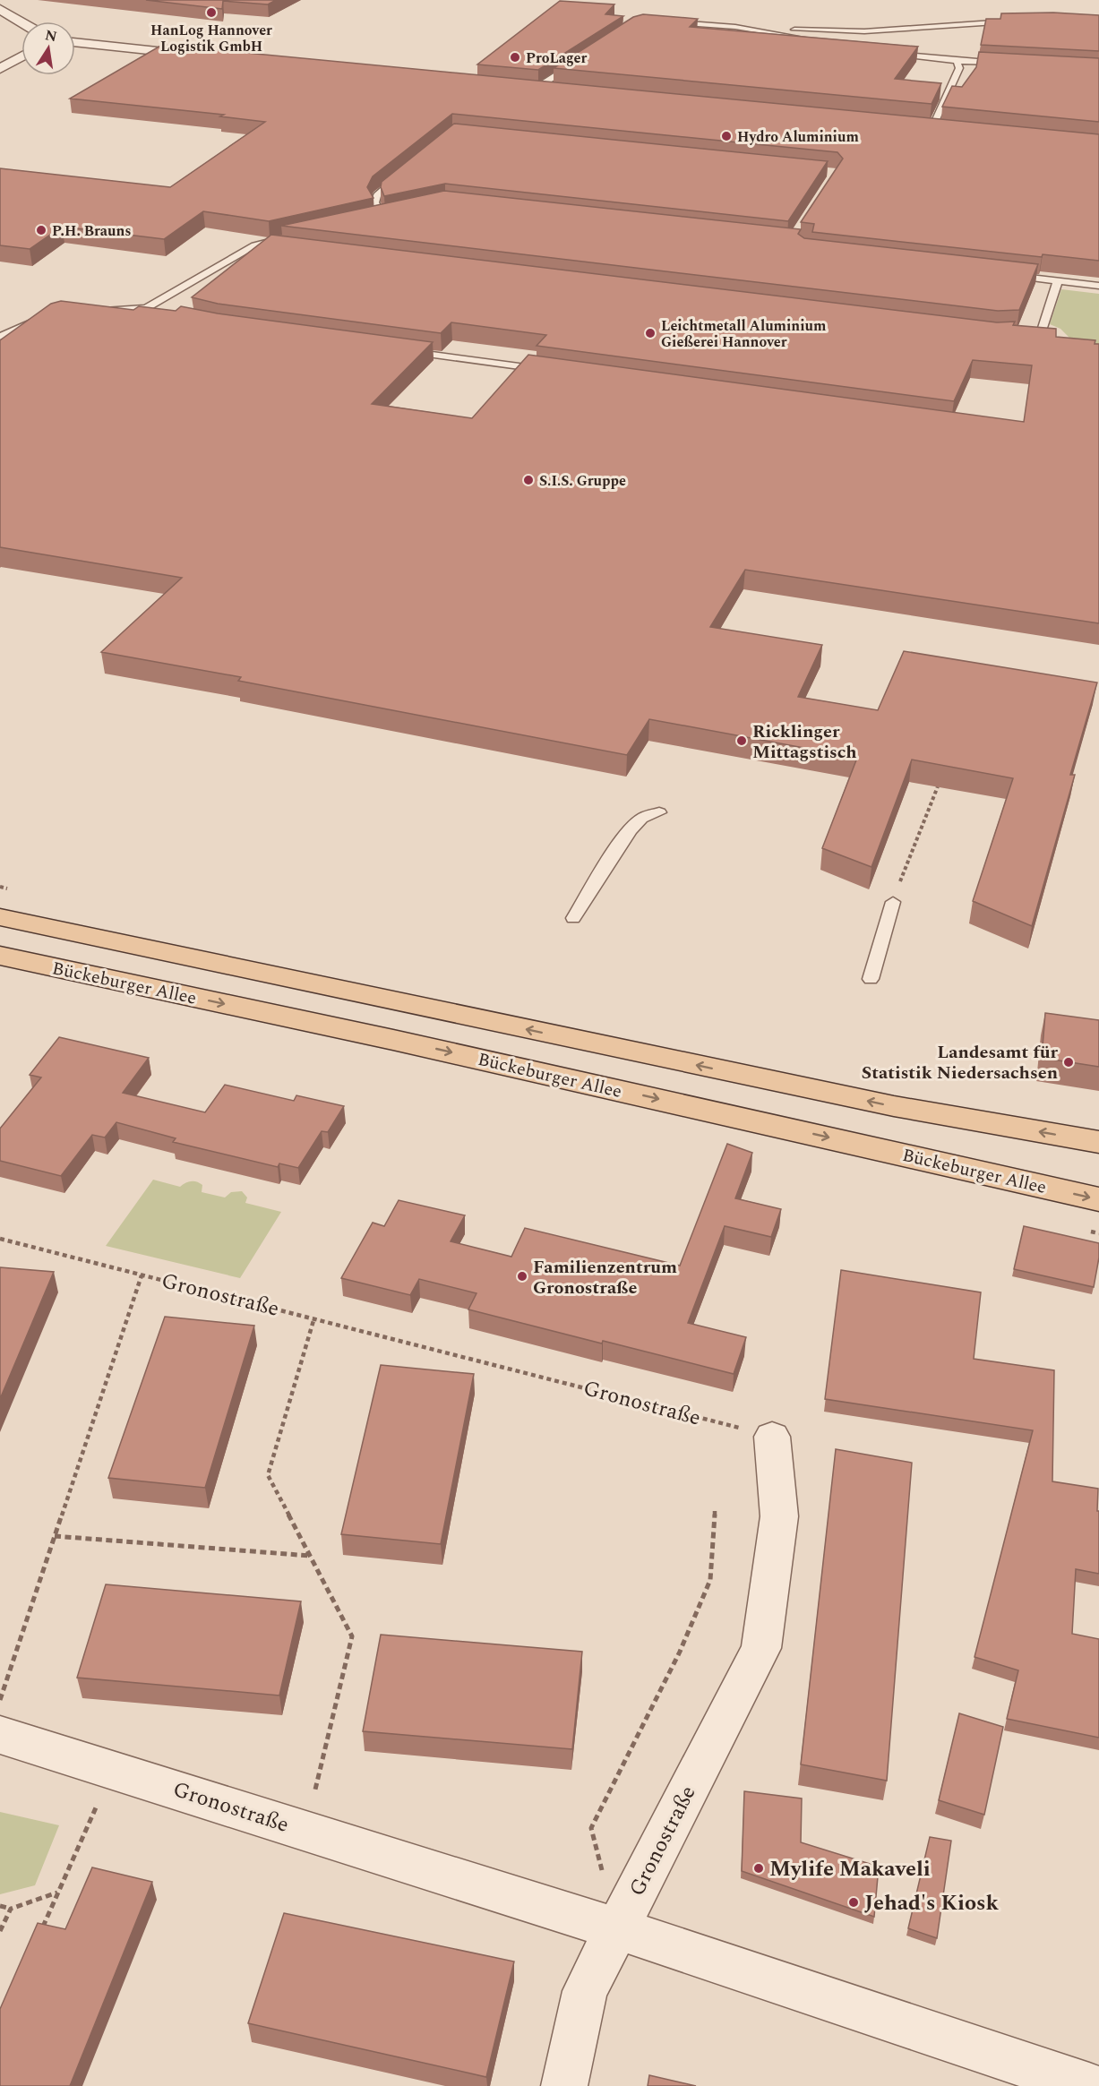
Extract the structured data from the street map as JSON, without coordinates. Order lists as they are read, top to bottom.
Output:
{
  "streets": {
    "main road": ["Bückeburger Allee"],
    "street": ["Gronostraße"]
  },
  "places": [
    "HanLog Hannover Logistik GmbH",
    "ProLager",
    "Hydro Aluminium",
    "P.H. Brauns",
    "Leichtmetall Aluminium Gießerei Hannover",
    "S.I.S. Gruppe",
    "Ricklinger Mittagstisch",
    "Landesamt für Statistik Niedersachsen",
    "Familienzentrum Gronostraße",
    "Mylife Makaveli",
    "Jehad's Kiosk"
  ],
  "north": "top"
}
